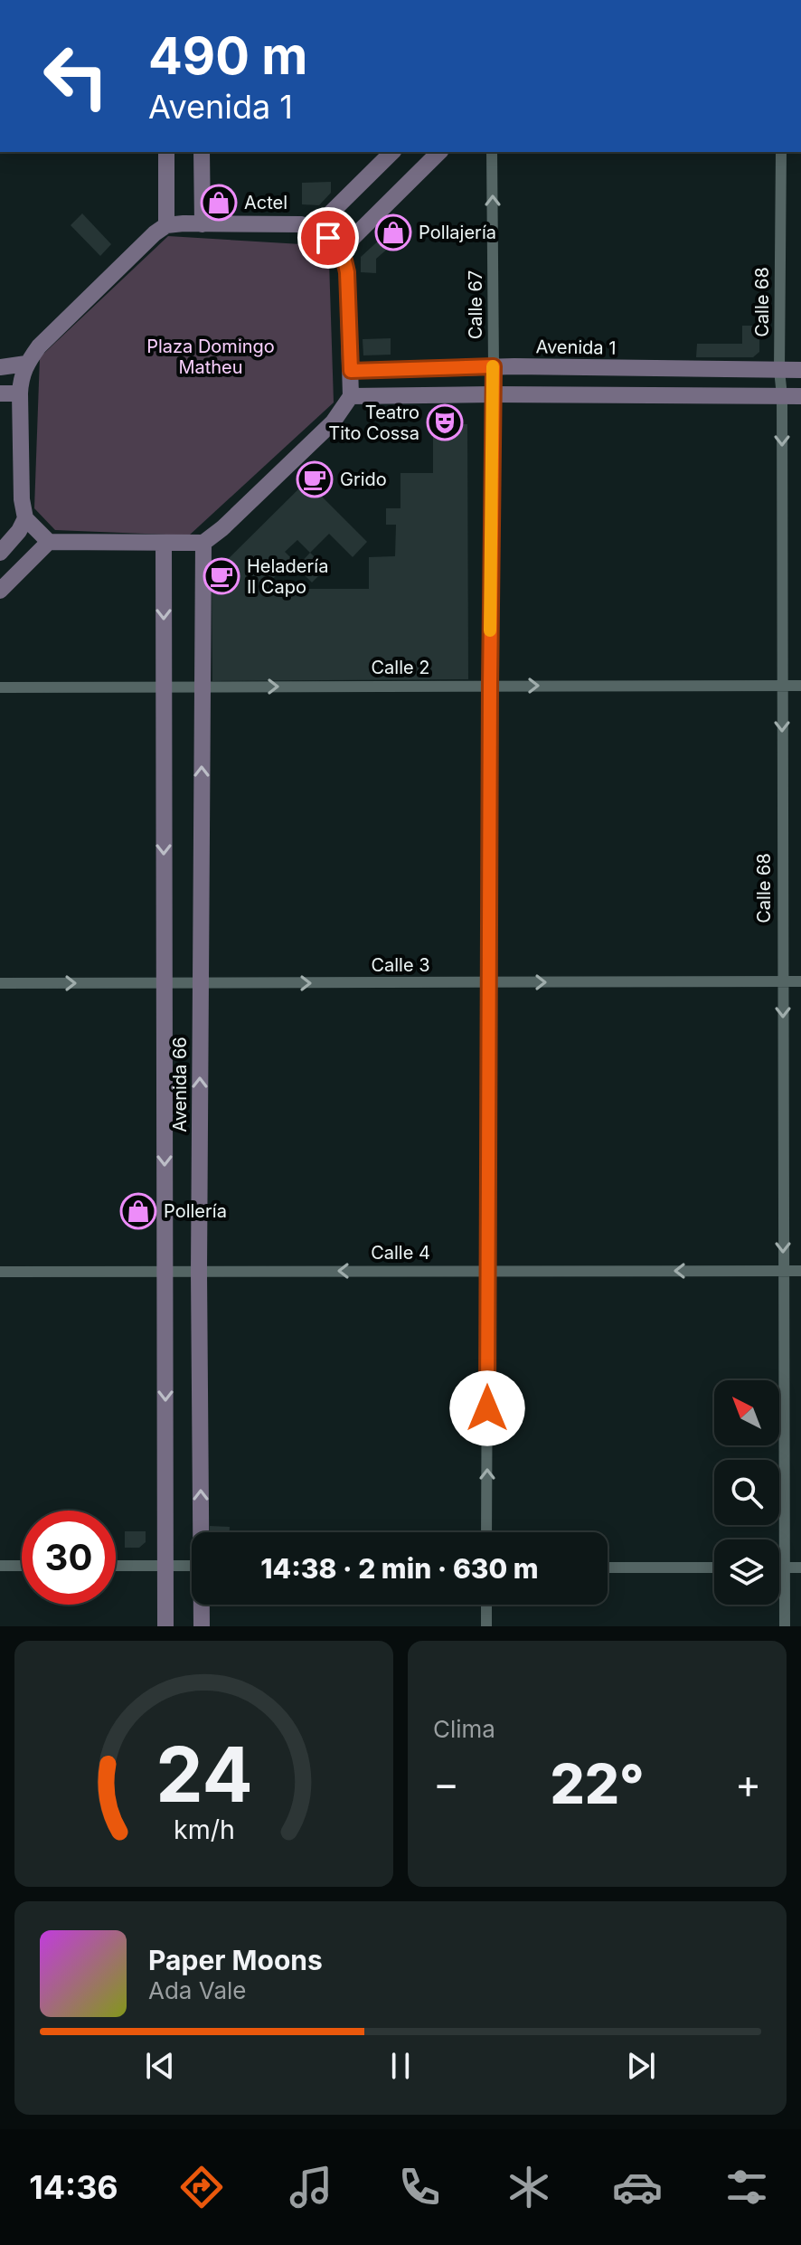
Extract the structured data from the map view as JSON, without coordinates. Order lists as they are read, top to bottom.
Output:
{
  "streets": {
    "main road": ["Avenida 1", "Avenida 66"],
    "street": [
      "Calle 68",
      "Calle 67",
      "Calle 2",
      "Calle 3",
      "Calle 4"
    ]
  },
  "crossings": [
    ["Calle 68", "Avenida 1"],
    ["Calle 68", "Calle 2"],
    ["Calle 68", "Calle 3"],
    ["Calle 68", "Calle 4"],
    ["Calle 67", "Avenida 1"],
    ["Calle 67", "Calle 2"],
    ["Calle 67", "Calle 3"],
    ["Calle 67", "Calle 4"],
    ["Calle 2", "Avenida 66"],
    ["Calle 3", "Avenida 66"],
    ["Avenida 66", "Calle 4"]
  ],
  "one_way": [
    "Calle 68",
    "Calle 2",
    "Calle 3",
    "Calle 4"
  ],
  "parks": ["Plaza Domingo Matheu"],
  "places": {
    "shop": ["Actel", "Pollajería", "Pollería"],
    "theatre": ["Teatro Tito Cossa"],
    "cafe": ["Grido", "Heladería Il Capo"]
  },
  "north": "top left",
  "page": {
    "turn": ["490 m", "Avenida 1"],
    "limit": "30",
    "trip": "14:38 · 2 min · 630 m",
    "tile": "Clima",
    "heat": ["−", "22°", "+"],
    "song": ["Paper Moons", "Ada Vale"],
    "tabs": "14:36",
    "gauge": ["24", "km/h"]
  }
}
